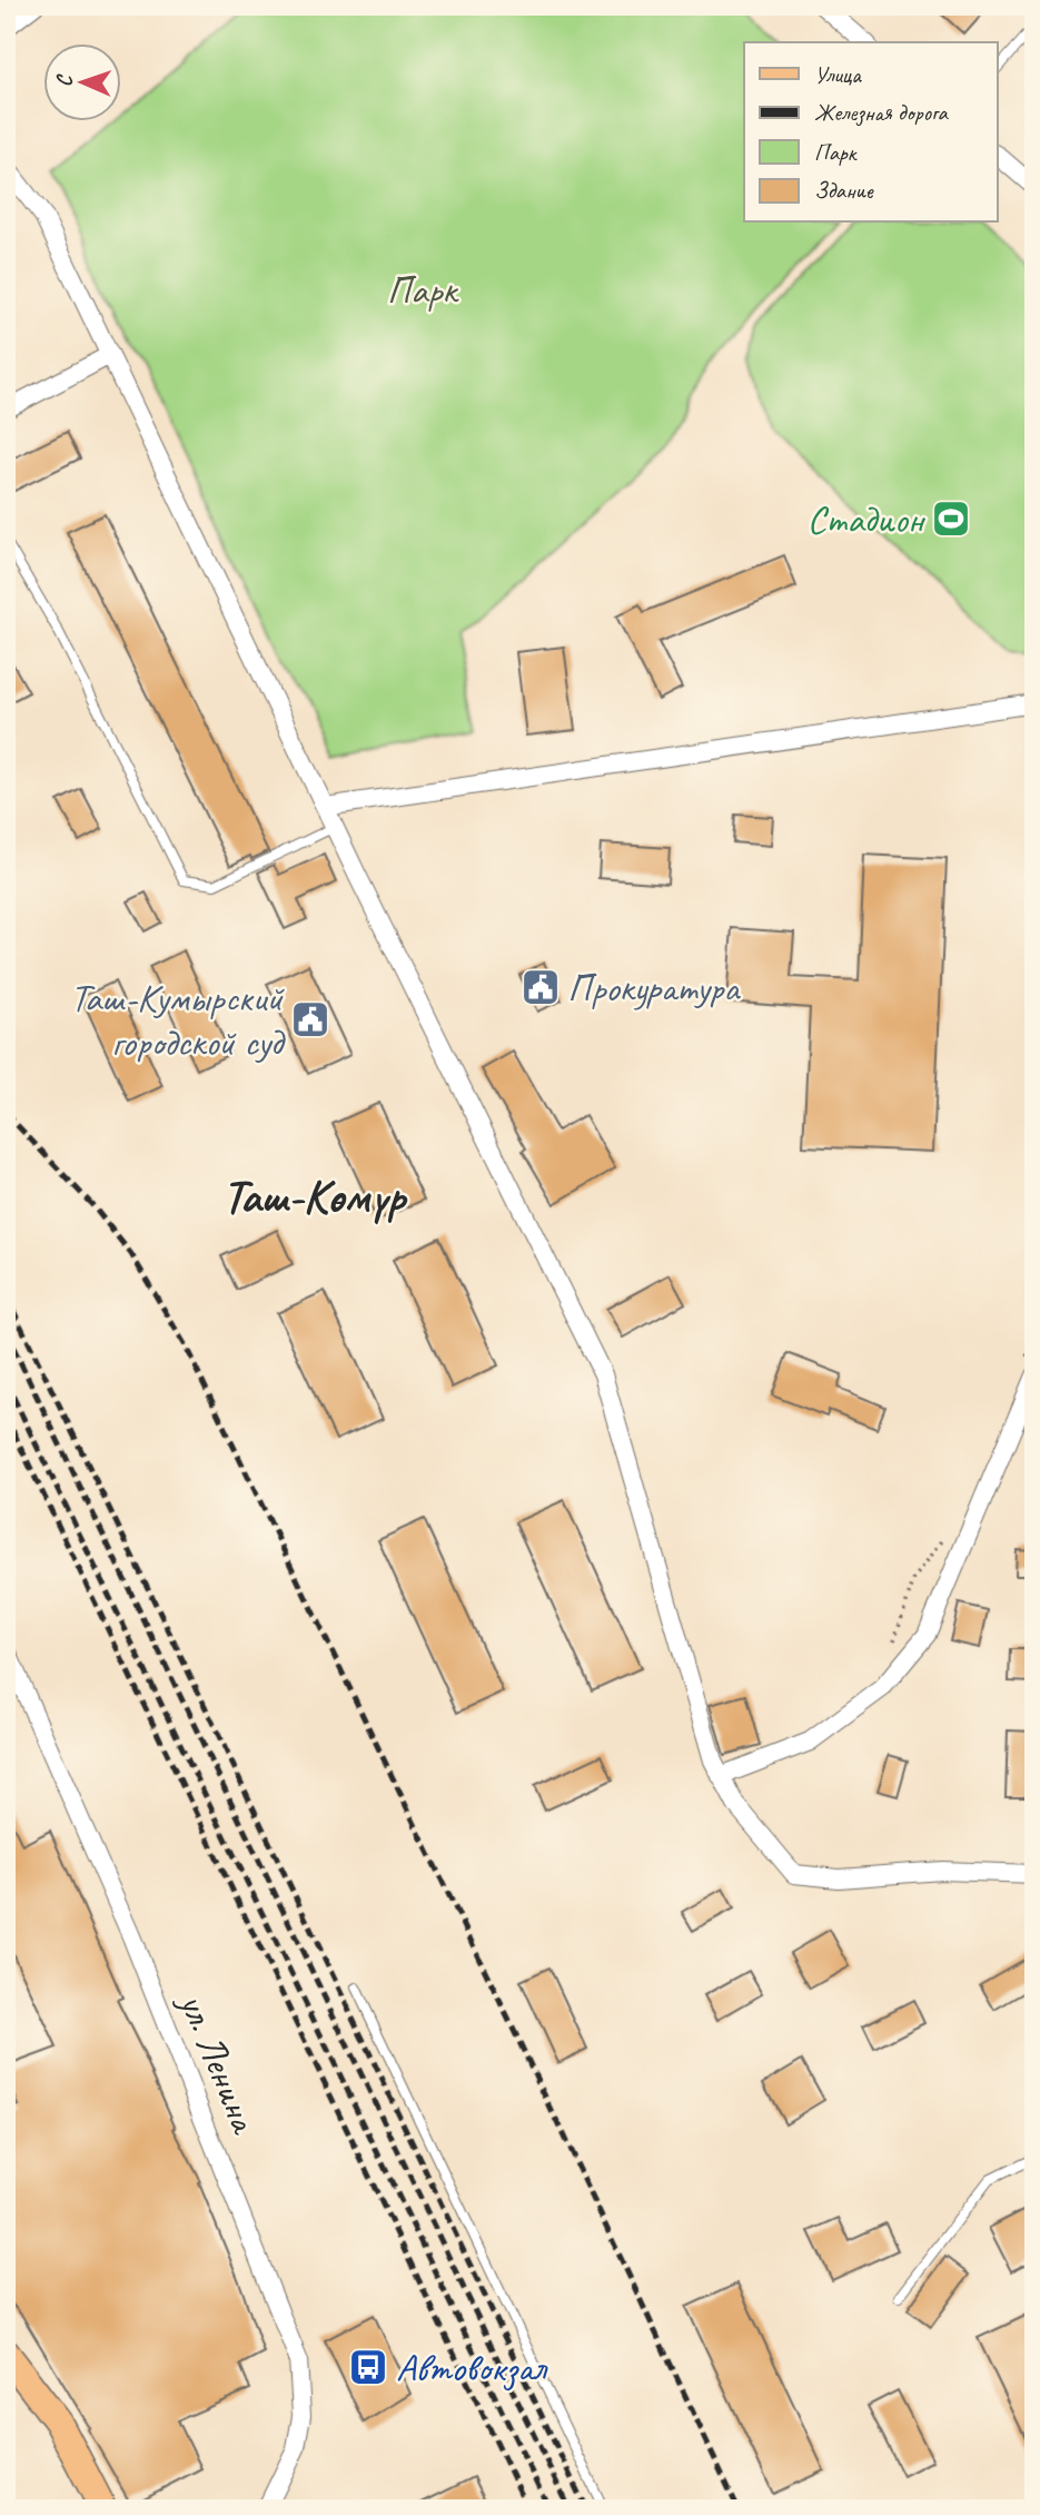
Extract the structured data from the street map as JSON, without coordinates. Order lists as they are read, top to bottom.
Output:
{
  "streets": {
    "street": ["ул. Ленина"]
  },
  "districts": ["Таш-Көмүр"],
  "parks": ["Парк"],
  "places": {
    "sports": ["Стадион"],
    "public building": ["Прокуратура", "Таш-Кумырский городской суд"],
    "bus stop": ["Автовокзал"]
  },
  "legend": [
    "Улица",
    "Железная дорога",
    "Парк",
    "Здание"
  ],
  "north": "left"
}
